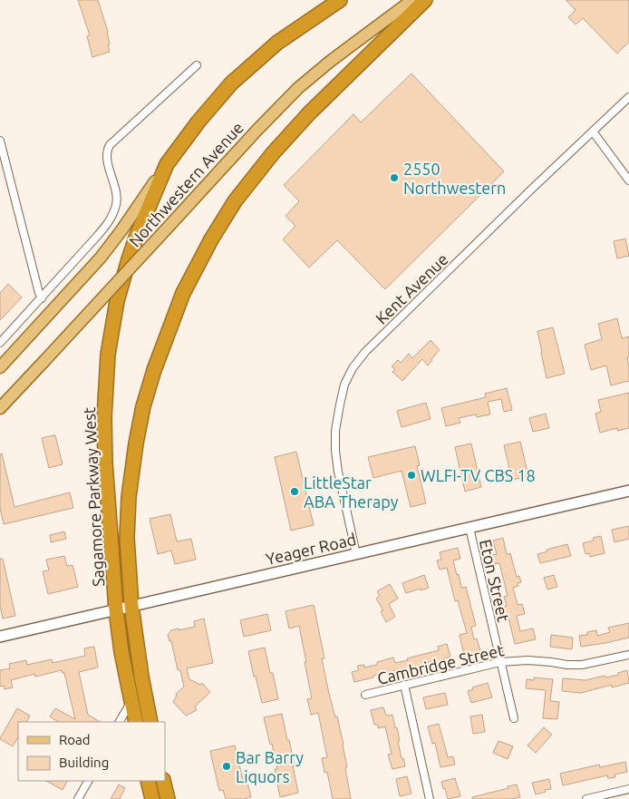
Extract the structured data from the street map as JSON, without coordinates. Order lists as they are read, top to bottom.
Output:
{
  "streets": {
    "highway": ["Sagamore Parkway West"],
    "main road": ["Northwestern Avenue"],
    "street": [
      "Kent Avenue",
      "Yeager Road",
      "Eton Street",
      "Cambridge Street"
    ]
  },
  "crossings": [
    ["Northwestern Avenue", "Sagamore Parkway West"],
    ["Kent Avenue", "Yeager Road"],
    ["Sagamore Parkway West", "Yeager Road"],
    ["Yeager Road", "Eton Street"],
    ["Eton Street", "Cambridge Street"]
  ],
  "places": [
    "2550 Northwestern",
    "WLFI-TV CBS 18",
    "LittleStar ABA Therapy",
    "Bar Barry Liquors"
  ],
  "legend": ["Road", "Building"]
}
